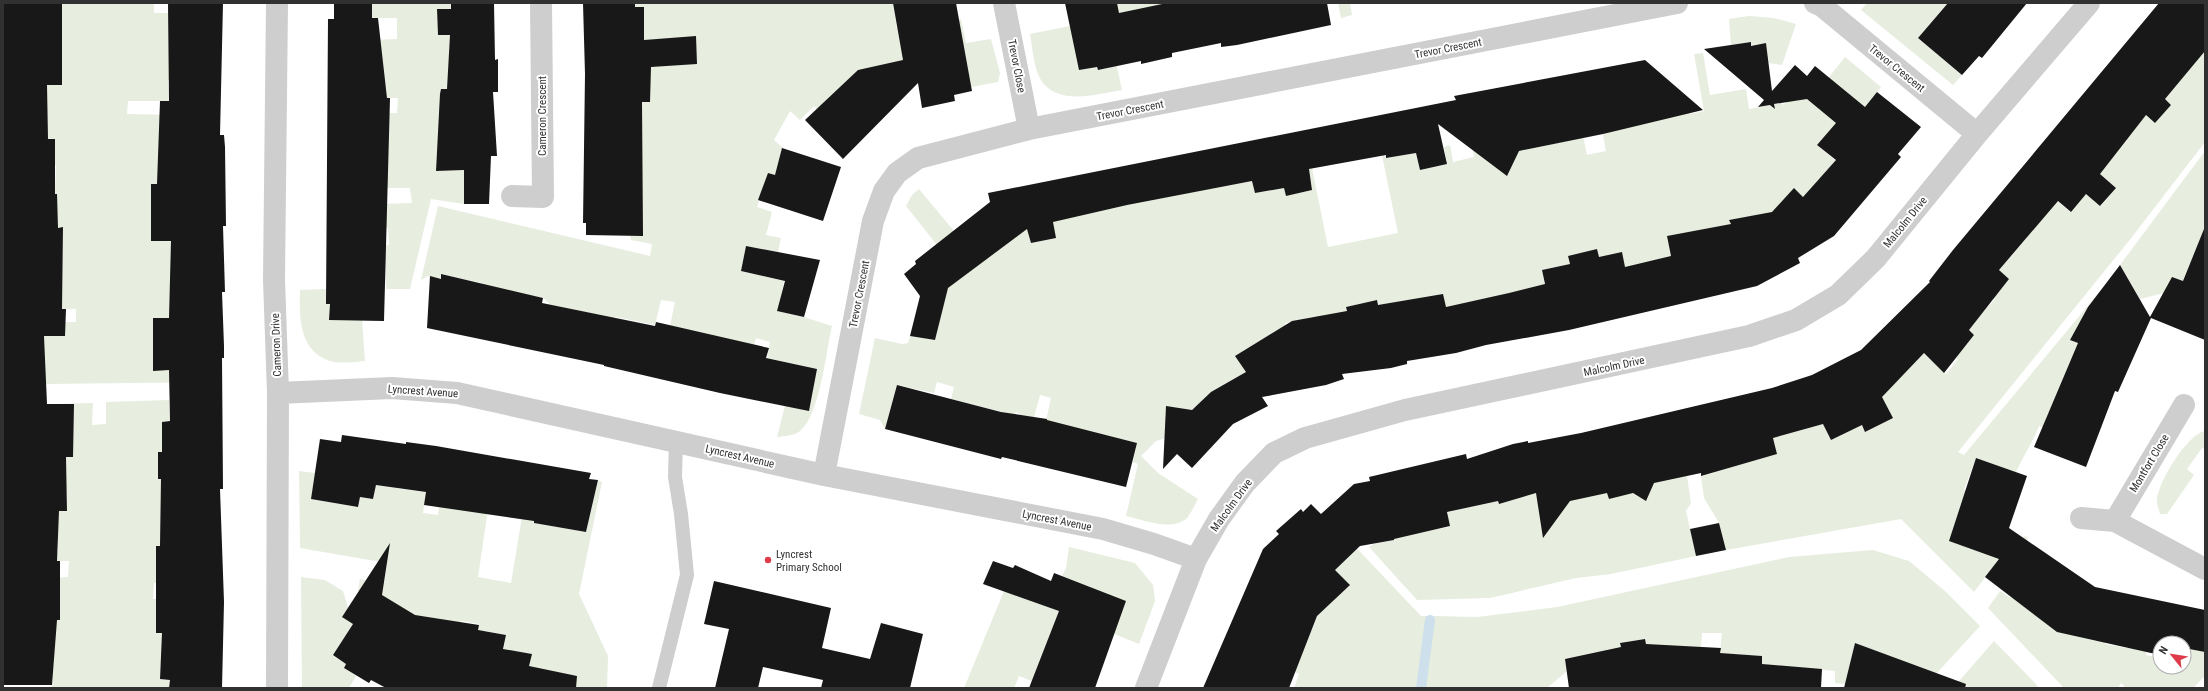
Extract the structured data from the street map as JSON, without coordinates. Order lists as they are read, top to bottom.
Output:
{
  "streets": {
    "street": [
      "Trevor Crescent",
      "Trevor Close",
      "Cameron Crescent",
      "Malcolm Drive",
      "Cameron Drive",
      "Lyncrest Avenue",
      "Montfort Close"
    ]
  },
  "crossings": [
    ["Trevor Crescent", "Trevor Close"],
    ["Trevor Crescent", "Malcolm Drive"],
    ["Trevor Crescent", "Lyncrest Avenue"],
    ["Malcolm Drive", "Lyncrest Avenue"],
    ["Cameron Drive", "Lyncrest Avenue"]
  ],
  "places": ["Lyncrest Primary School"],
  "north": "top left"
}
